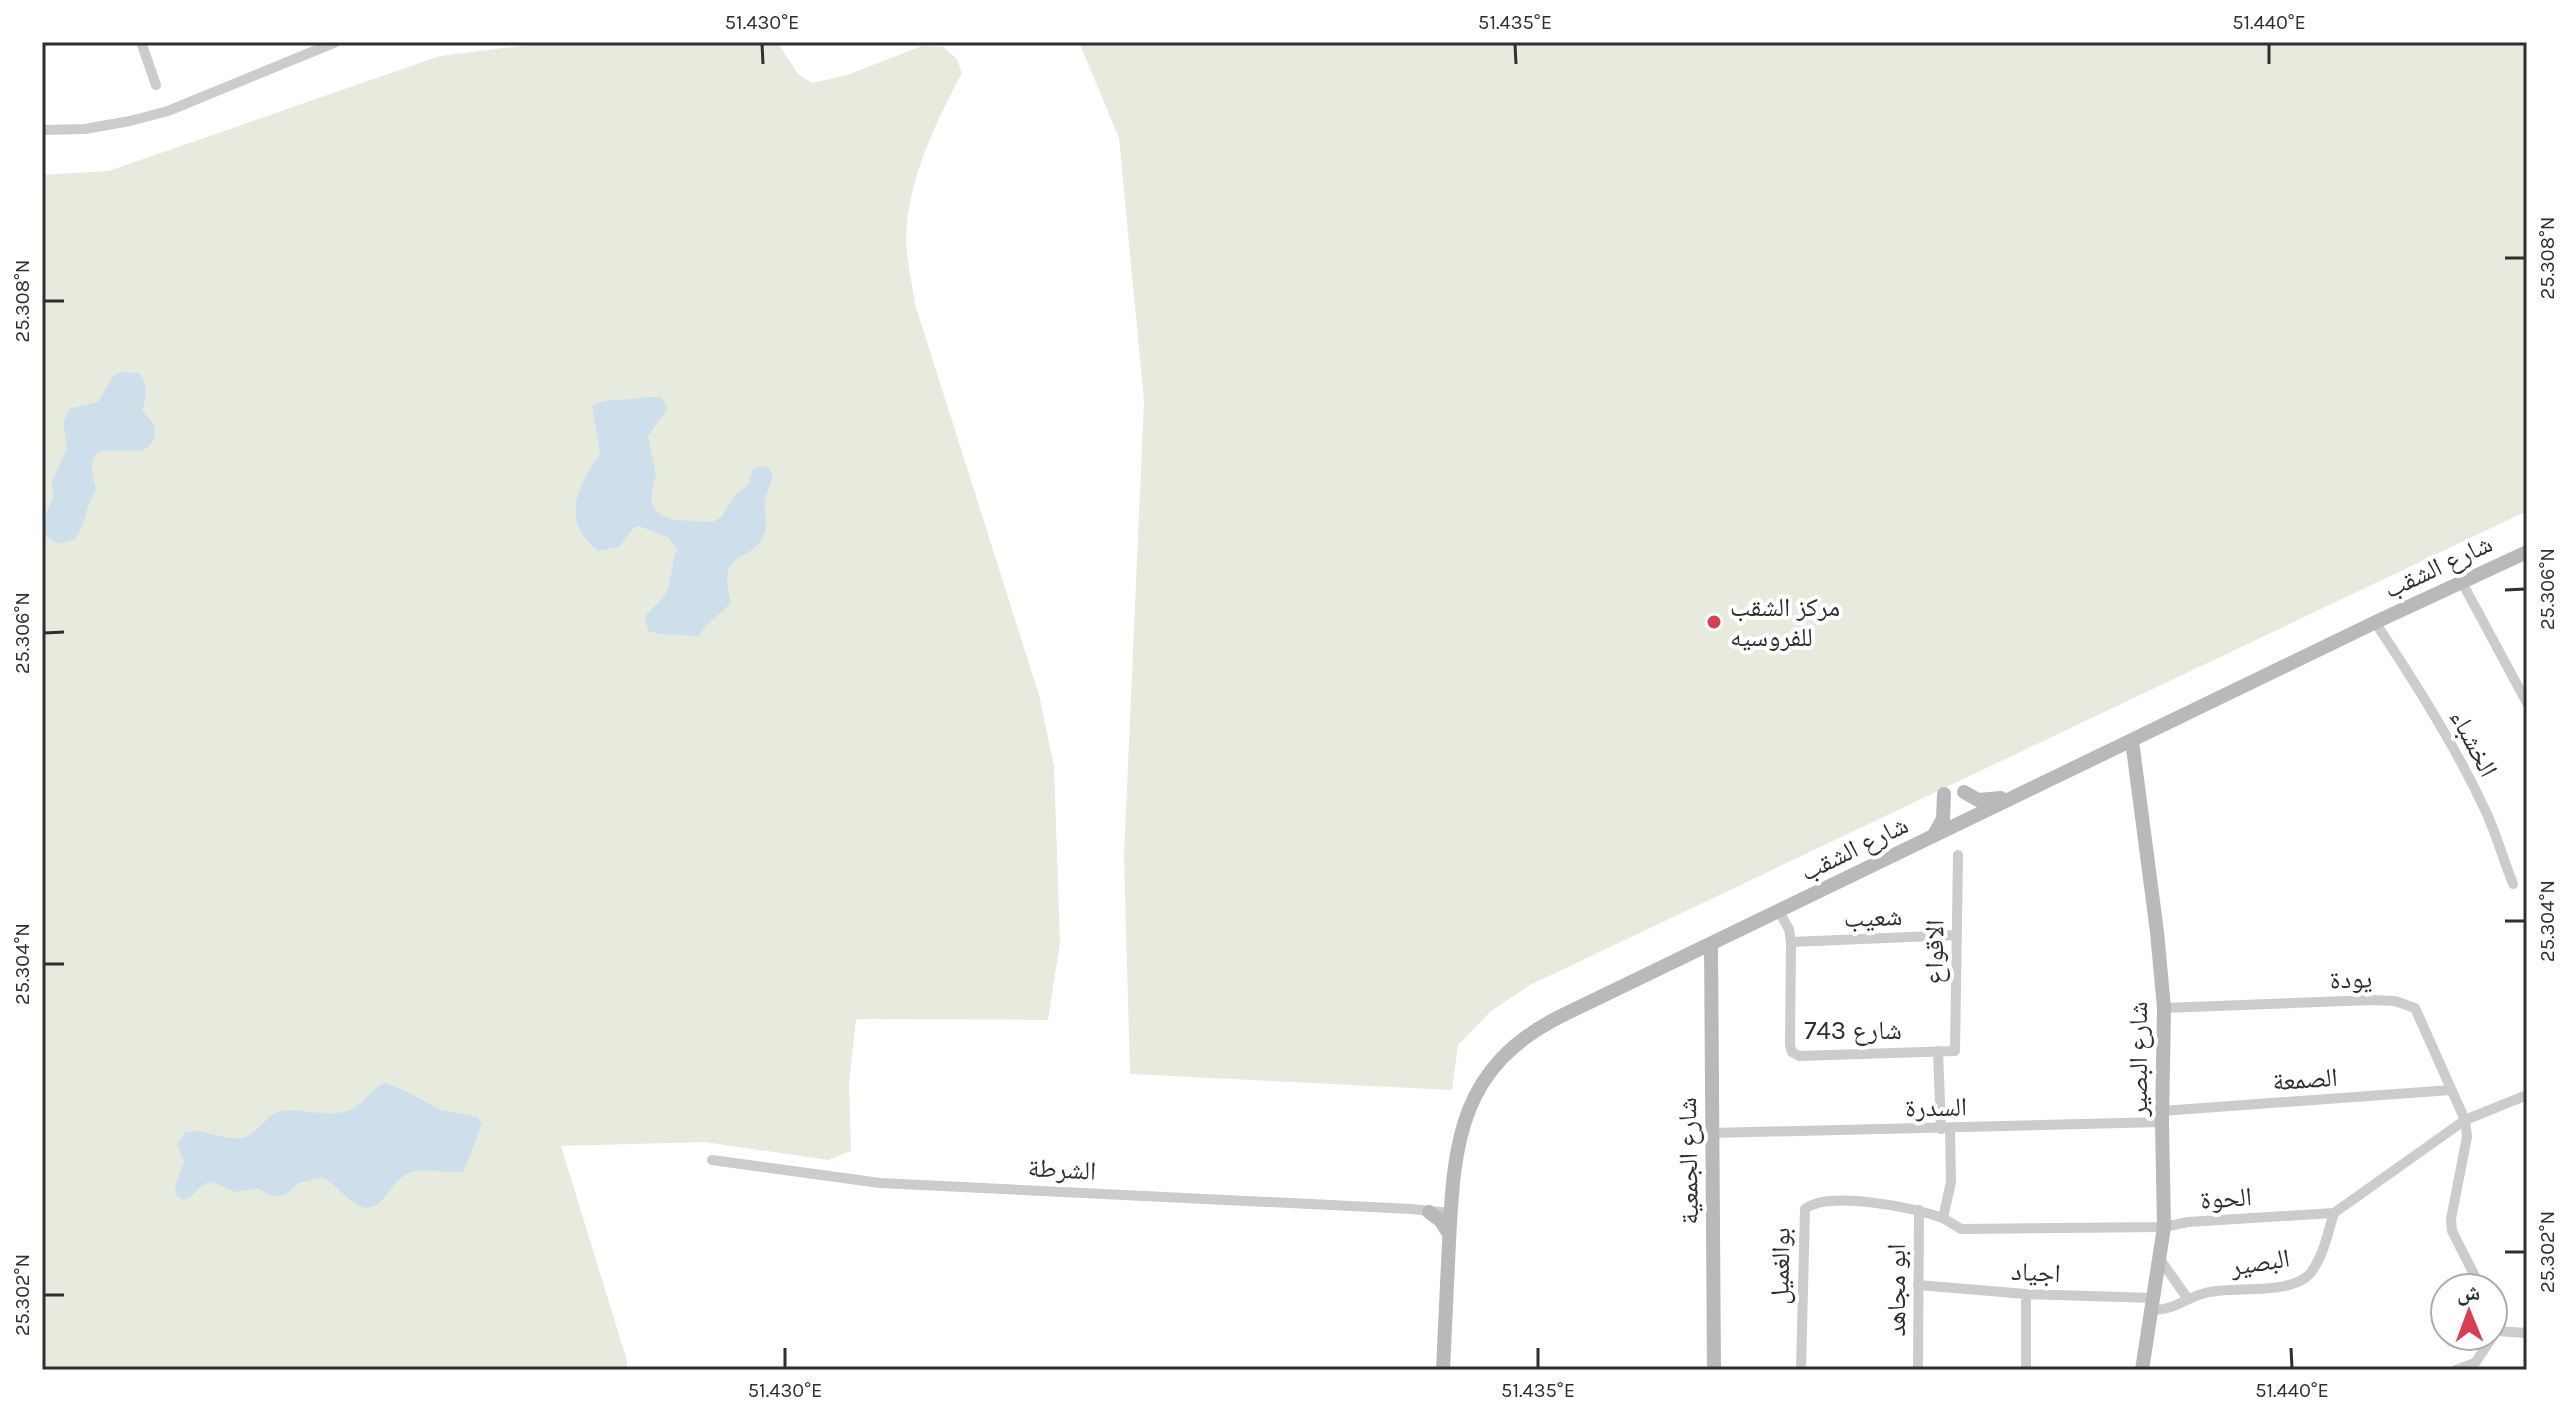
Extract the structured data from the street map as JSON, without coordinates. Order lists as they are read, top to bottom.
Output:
{
  "streets": {
    "street": [
      "شارع الشقب",
      "الخشباء",
      "شعيب",
      "الاقواع",
      "يودة",
      "شارع 743",
      "شارع البصير",
      "الصمعة",
      "السدرة",
      "شارع الجمعية",
      "الشرطة",
      "الحوة",
      "البصير",
      "بوالغميل",
      "اجياد",
      "ابو مجاهد"
    ]
  },
  "crossings": [
    ["شارع الشقب", "الخشباء"],
    ["شارع الشقب", "شارع 743"],
    ["شارع الشقب", "شارع البصير"],
    ["شارع الشقب", "شارع الجمعية"],
    ["شارع الشقب", "الشرطة"],
    ["شعيب", "الاقواع"],
    ["شعيب", "شارع 743"],
    ["الاقواع", "شارع 743"],
    ["يودة", "شارع البصير"],
    ["يودة", "الصمعة"],
    ["شارع البصير", "الصمعة"],
    ["شارع البصير", "السدرة"],
    ["شارع البصير", "الحوة"],
    ["شارع البصير", "البصير"],
    ["شارع البصير", "اجياد"],
    ["الصمعة", "السدرة"],
    ["السدرة", "شارع الجمعية"],
    ["الحوة", "البصير"],
    ["الحوة", "بوالغميل"],
    ["البصير", "اجياد"],
    ["بوالغميل", "ابو مجاهد"],
    ["اجياد", "ابو مجاهد"]
  ],
  "places": ["مركز الشقب للفروسيه"],
  "north": "top",
  "coordinates": [
    "51.430°E",
    "51.435°E",
    "51.440°E",
    "25.308°N",
    "25.306°N",
    "25.304°N",
    "25.302°N"
  ]
}
